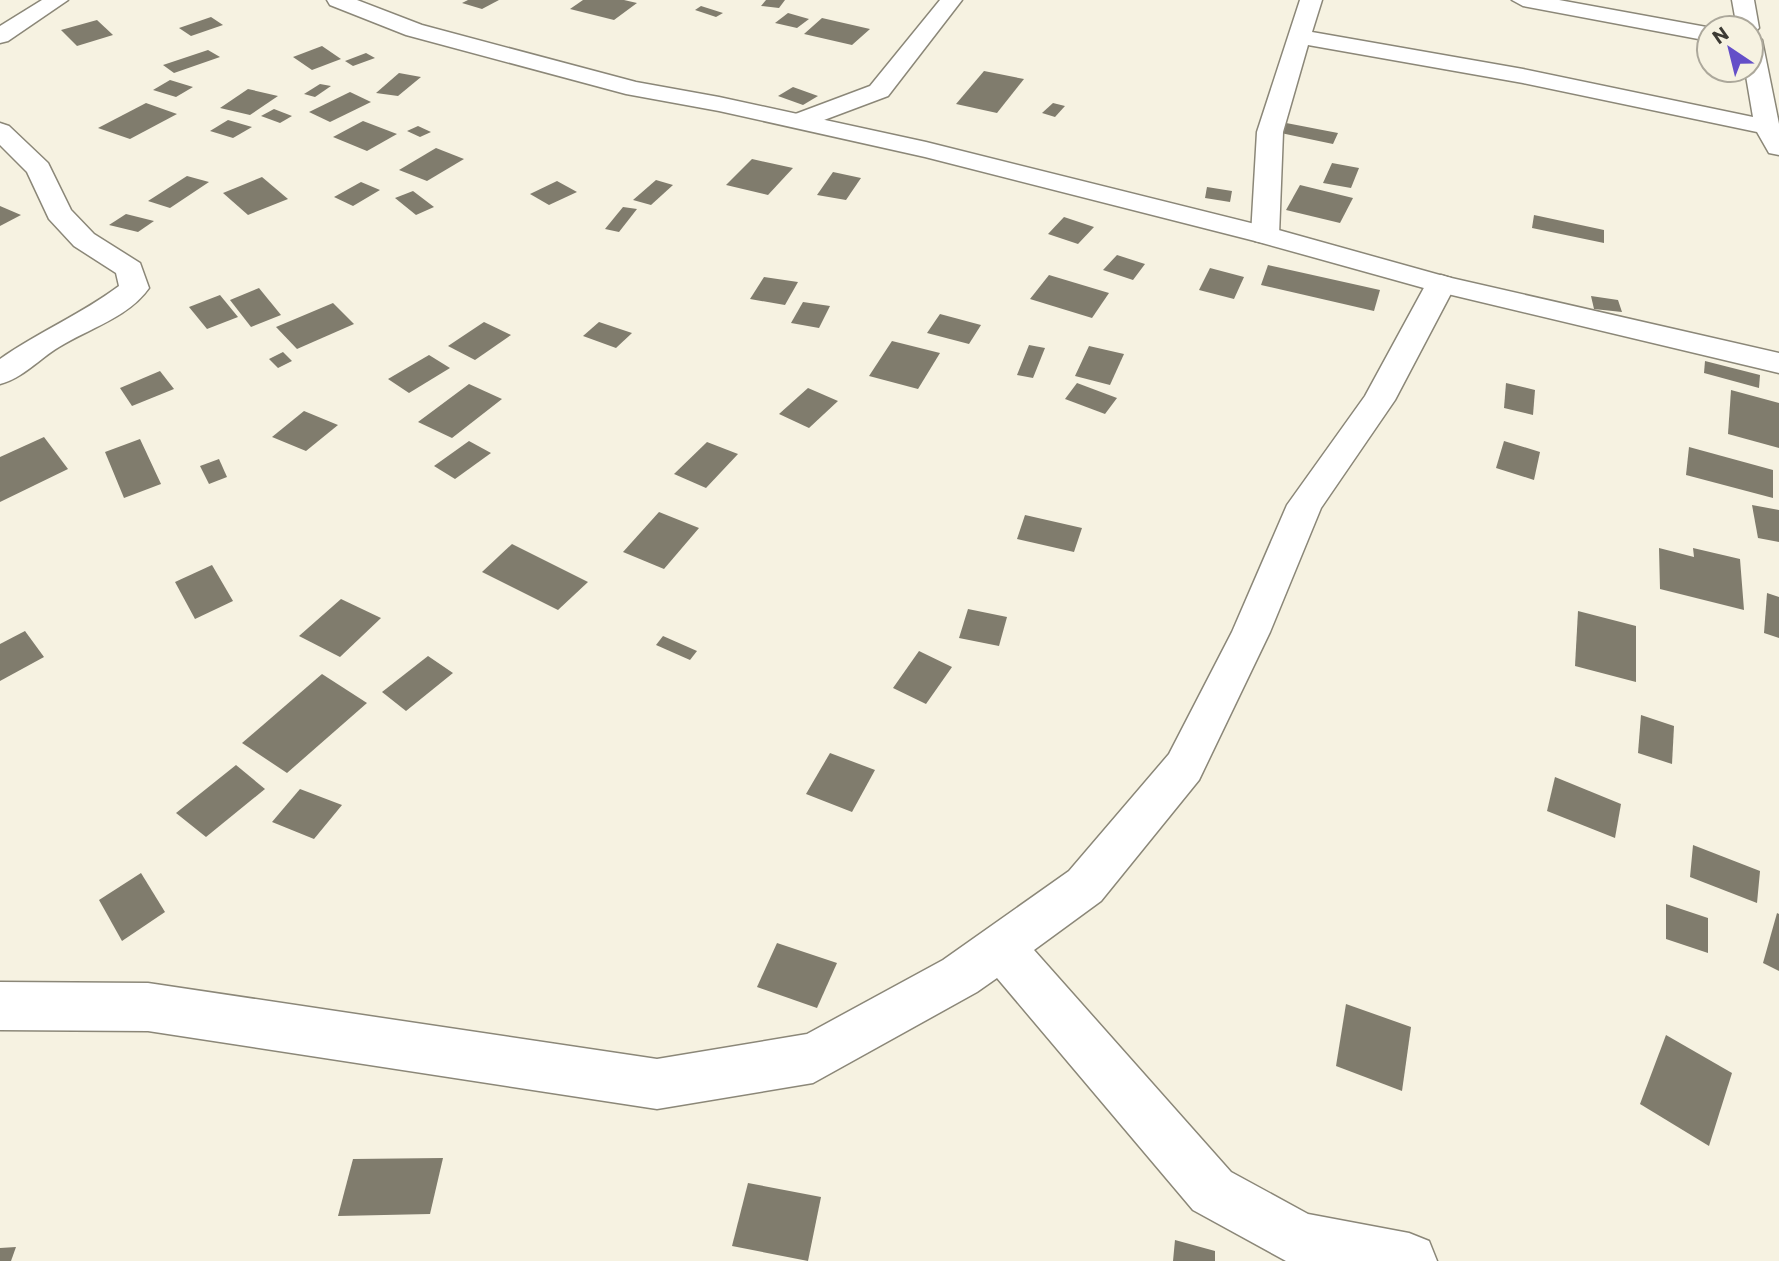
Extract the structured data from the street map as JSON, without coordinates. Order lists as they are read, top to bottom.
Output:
{
  "north": "top left"
}
